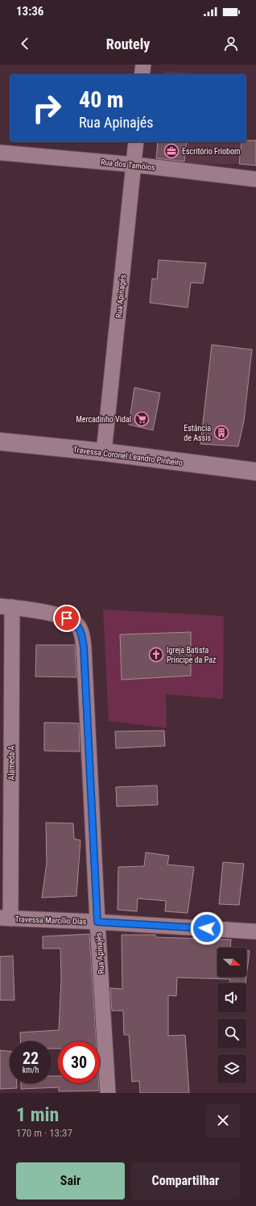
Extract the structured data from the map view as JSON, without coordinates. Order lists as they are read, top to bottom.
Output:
{
  "streets": {
    "street": [
      "Rua dos Tamôios",
      "Rua Apinagés",
      "Travessa Coronel Leandro Pinheiro",
      "Alameda A",
      "Travessa Marcílio Dias",
      "Rua Apinajés"
    ]
  },
  "crossings": [
    ["Rua dos Tamôios", "Rua Apinagés"],
    ["Rua Apinagés", "Travessa Coronel Leandro Pinheiro"],
    ["Alameda A", "Travessa Marcílio Dias"],
    ["Alameda A", "Rua Apinajés"],
    ["Travessa Marcílio Dias", "Rua Apinajés"]
  ],
  "places": {
    "office": ["Escritório Friobom"],
    "supermarket": ["Mercadinho Vidal"],
    "building": ["Estância de Assis"],
    "church": ["Igreja Batista Príncipe da Paz"]
  },
  "north": "right",
  "page": {
    "status": "13:36",
    "header": "Routely",
    "turn": ["40 m", "Rua Apinajés"],
    "speed": "22 km/h",
    "limit": "30",
    "heading": ["1 min", "170 m · 13:37"],
    "buttons": ["Sair", "Compartilhar"]
  }
}
